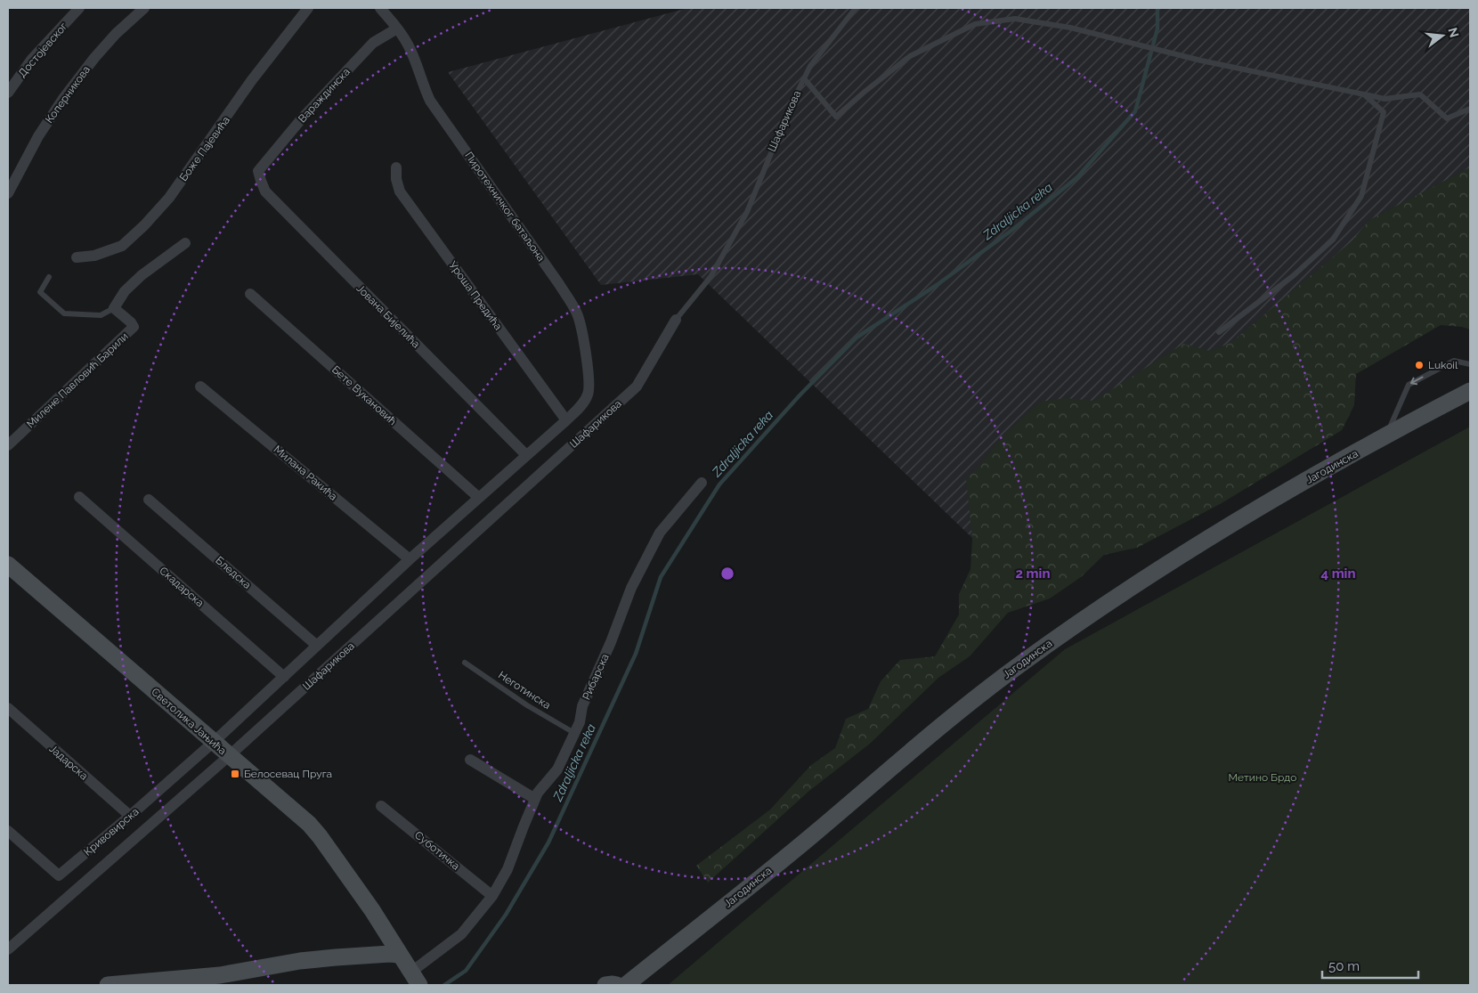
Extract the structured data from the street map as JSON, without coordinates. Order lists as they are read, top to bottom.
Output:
{
  "streets": {
    "main road": ["Јагодинска", "Светолика Јањића"],
    "street": [
      "Достојевског",
      "Коперникова",
      "Вараждинска",
      "Шафарикова",
      "Боже Пајевића",
      "Пиротехничког батаљона",
      "Уроша Предића",
      "Јована Бијелића",
      "Милене Павловић Барили",
      "Бете Вукановић",
      "Милана Ракића",
      "Бледска",
      "Скадарска",
      "Рибарска",
      "Јадарска",
      "Кривовирска",
      "Суботичка"
    ],
    "lane": ["Неготинска"]
  },
  "crossings": [
    ["Вараждинска", "Пиротехничког батаљона"],
    ["Вараждинска", "Јована Бијелића"],
    ["Шафарикова", "Светолика Јањића"],
    ["Пиротехничког батаљона", "Кривовирска"],
    ["Уроша Предића", "Кривовирска"],
    ["Јована Бијелића", "Кривовирска"],
    ["Бете Вукановић", "Кривовирска"],
    ["Милана Ракића", "Кривовирска"],
    ["Бледска", "Кривовирска"],
    ["Скадарска", "Кривовирска"],
    ["Рибарска", "Неготинска"],
    ["Рибарска", "Светолика Јањића"],
    ["Рибарска", "Суботичка"],
    ["Светолика Јањића", "Кривовирска"],
    ["Јадарска", "Кривовирска"]
  ],
  "water": ["Zdraljicka reka"],
  "parks": ["Метино Брдо"],
  "places": {
    "other": ["Lukoil"],
    "transit": ["Белосевац Пруга"]
  },
  "scale_bar": "50 m",
  "north": "right",
  "rings": ["2 min", "4 min"]
}
